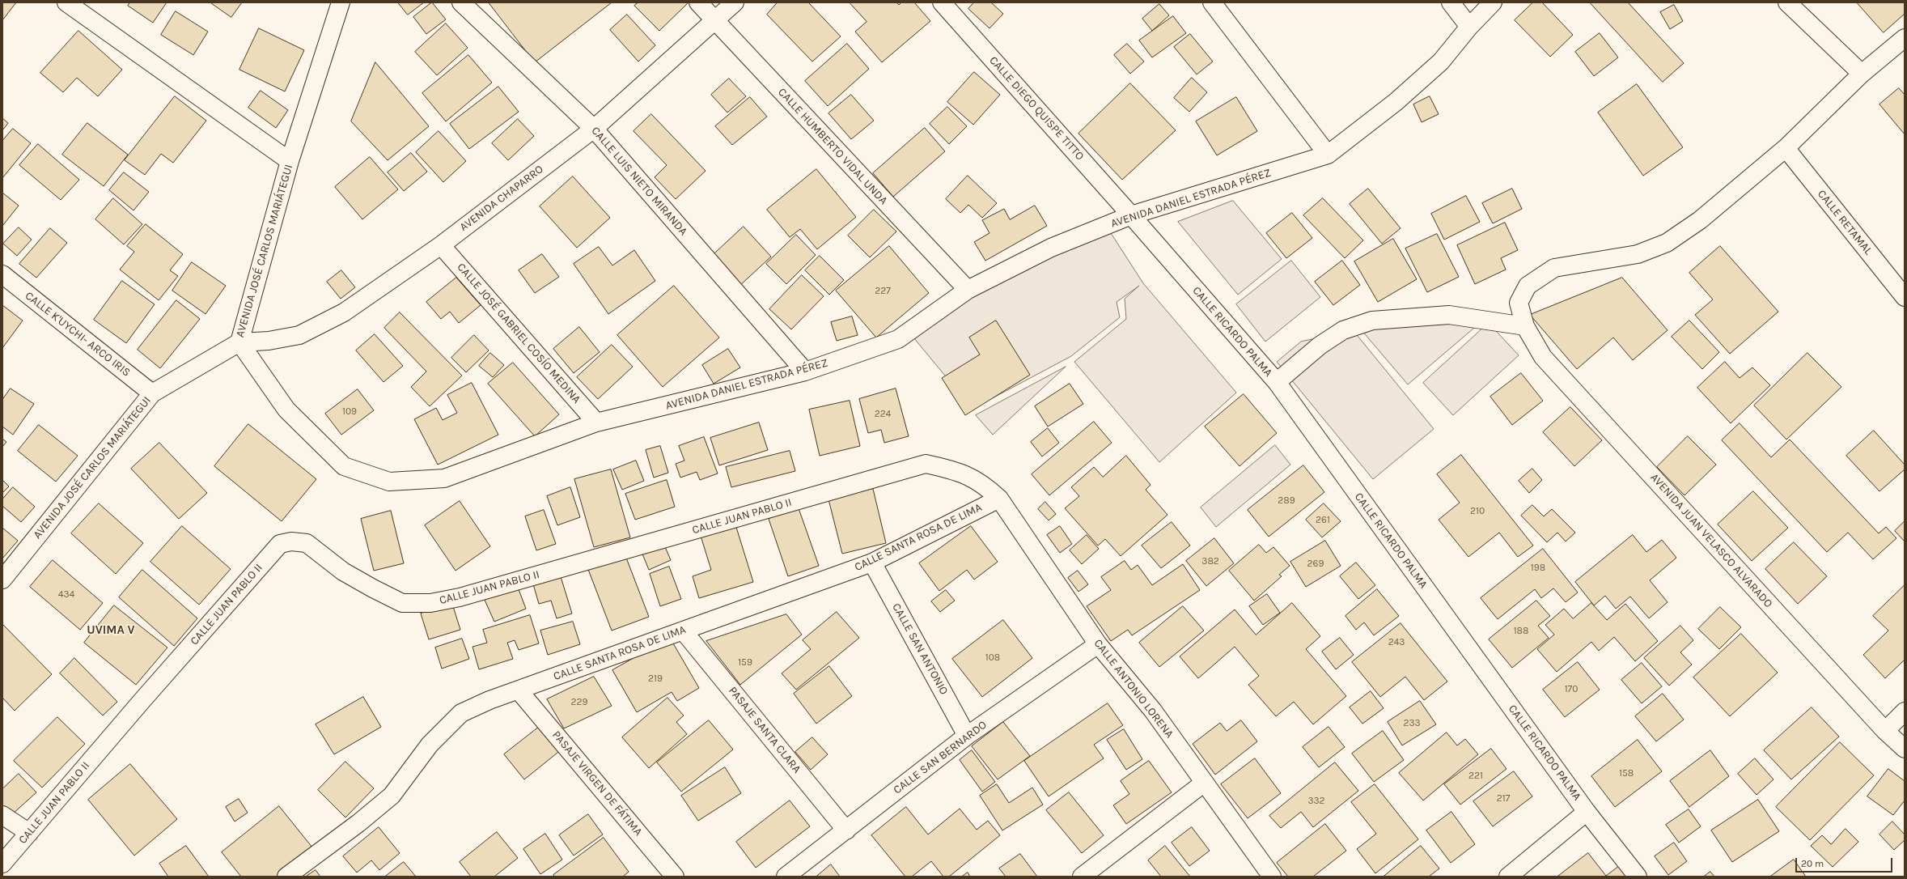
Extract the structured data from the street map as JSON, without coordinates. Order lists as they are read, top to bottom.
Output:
{
  "streets": {
    "street": [
      "CALLE DIEGO QUISPE TITTO",
      "CALLE HUMBERTO VIDAL UNDA",
      "CALLE LUIS NIETO MIRANDA",
      "AVENIDA CHAPARRO",
      "AVENIDA DANIEL ESTRADA PÉREZ",
      "CALLE RETAMAL",
      "AVENIDA JOSÉ CARLOS MARIÁTEGUI",
      "CALLE RICARDO PALMA",
      "CALLE JOSÉ GABRIEL COSÍO MEDINA",
      "CALLE K'UYCHI- ARCO IRIS",
      "CALLE JUAN PABLO II",
      "CALLE SANTA ROSA DE LIMA",
      "AVENIDA JUAN VELASCO ALVARADO",
      "CALLE SAN ANTONIO",
      "CALLE ANTONIO LORENA",
      "PASAJE SANTA CLARA",
      "CALLE SAN BERNARDO",
      "PASAJE VIRGEN DE FÁTIMA"
    ]
  },
  "crossings": [
    ["CALLE DIEGO QUISPE TITTO", "AVENIDA DANIEL ESTRADA PÉREZ"],
    ["CALLE DIEGO QUISPE TITTO", "CALLE RICARDO PALMA"],
    ["CALLE HUMBERTO VIDAL UNDA", "AVENIDA CHAPARRO"],
    ["CALLE HUMBERTO VIDAL UNDA", "AVENIDA DANIEL ESTRADA PÉREZ"],
    ["CALLE LUIS NIETO MIRANDA", "AVENIDA CHAPARRO"],
    ["CALLE LUIS NIETO MIRANDA", "AVENIDA DANIEL ESTRADA PÉREZ"],
    ["AVENIDA CHAPARRO", "AVENIDA DANIEL ESTRADA PÉREZ"],
    ["AVENIDA CHAPARRO", "AVENIDA JOSÉ CARLOS MARIÁTEGUI"],
    ["AVENIDA CHAPARRO", "CALLE JOSÉ GABRIEL COSÍO MEDINA"],
    ["AVENIDA DANIEL ESTRADA PÉREZ", "AVENIDA JOSÉ CARLOS MARIÁTEGUI"],
    ["AVENIDA DANIEL ESTRADA PÉREZ", "CALLE RICARDO PALMA"],
    ["AVENIDA DANIEL ESTRADA PÉREZ", "CALLE JOSÉ GABRIEL COSÍO MEDINA"],
    ["CALLE RETAMAL", "AVENIDA JUAN VELASCO ALVARADO"],
    ["AVENIDA JOSÉ CARLOS MARIÁTEGUI", "CALLE K'UYCHI- ARCO IRIS"],
    ["CALLE JUAN PABLO II", "CALLE SANTA ROSA DE LIMA"],
    ["CALLE JUAN PABLO II", "CALLE ANTONIO LORENA"],
    ["CALLE SANTA ROSA DE LIMA", "CALLE SAN ANTONIO"],
    ["CALLE SANTA ROSA DE LIMA", "CALLE ANTONIO LORENA"],
    ["CALLE SANTA ROSA DE LIMA", "PASAJE SANTA CLARA"],
    ["CALLE SANTA ROSA DE LIMA", "PASAJE VIRGEN DE FÁTIMA"],
    ["CALLE SAN ANTONIO", "CALLE SAN BERNARDO"],
    ["CALLE ANTONIO LORENA", "CALLE SAN BERNARDO"],
    ["PASAJE SANTA CLARA", "CALLE SAN BERNARDO"]
  ],
  "districts": ["UVIMA V"],
  "house_numbers": [
    "227",
    "109",
    "224",
    "289",
    "210",
    "261",
    "382",
    "269",
    "198",
    "434",
    "188",
    "243",
    "108",
    "159",
    "219",
    "170",
    "229",
    "233",
    "158",
    "221",
    "217",
    "332"
  ],
  "scale_bar": "20 m"
}
